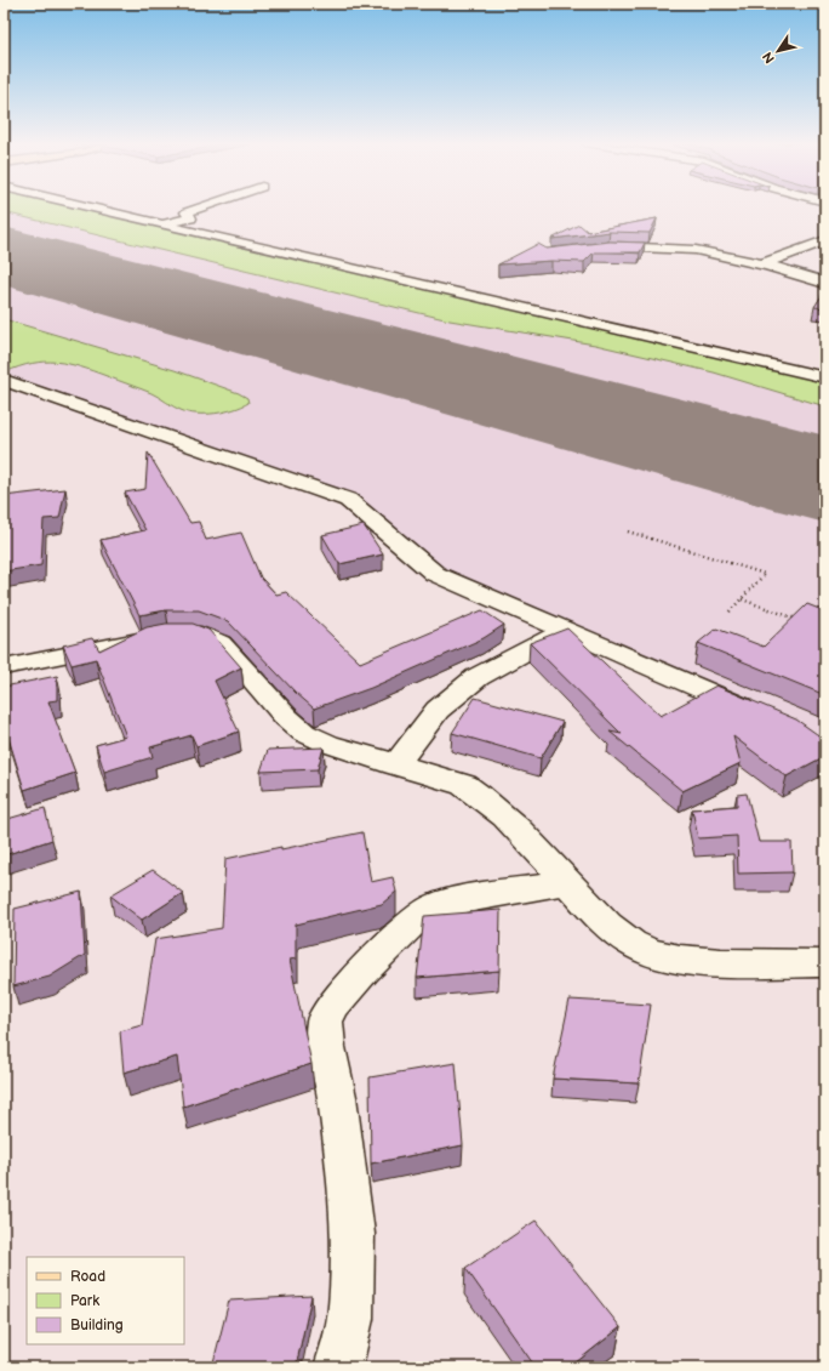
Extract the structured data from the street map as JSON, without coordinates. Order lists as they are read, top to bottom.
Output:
{
  "legend": ["Road", "Park", "Building"],
  "north": "bottom left"
}
